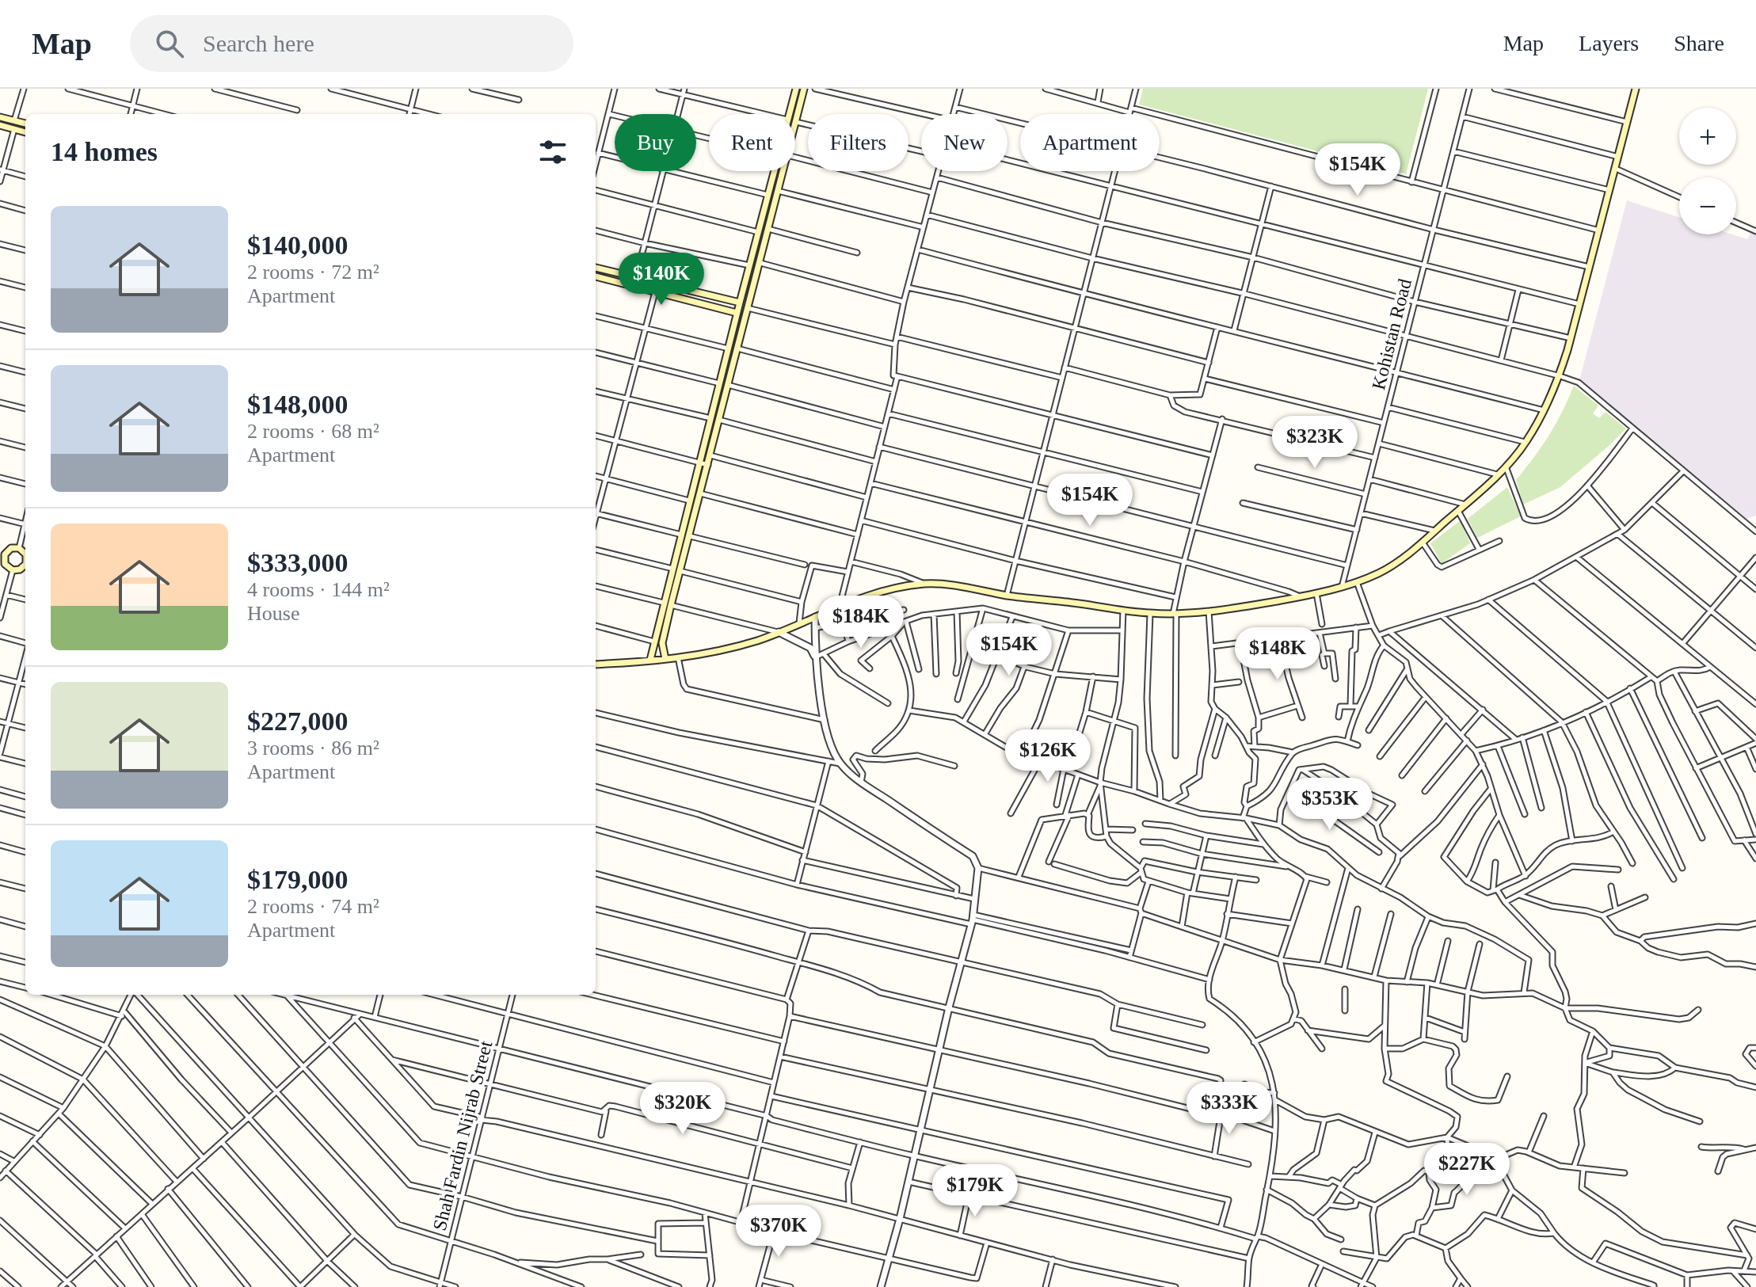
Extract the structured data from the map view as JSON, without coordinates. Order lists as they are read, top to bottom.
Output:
{
  "streets": {
    "street": ["Kohistan Road", "Shah Fardin Nijrab Street"]
  },
  "page": {
    "header": "Map",
    "search": "Search here",
    "nav": ["Map", "Layers", "Share"],
    "map_buttons": ["+", "−"],
    "chip": [
      "Buy",
      "Rent",
      "Filters",
      "New",
      "Apartment"
    ],
    "heading": "14 homes",
    "price": [
      "$154K",
      "$140K",
      "$323K",
      "$154K",
      "$184K",
      "$154K",
      "$148K",
      "$126K",
      "$353K",
      "$320K",
      "$333K",
      "$227K",
      "$179K",
      "$370K"
    ],
    "list": [
      {
        "name": "$140,000",
        "note": "2 rooms · 72 m² · Apartment"
      },
      {
        "name": "$148,000",
        "note": "2 rooms · 68 m² · Apartment"
      },
      {
        "name": "$333,000",
        "note": "4 rooms · 144 m² · House"
      },
      {
        "name": "$227,000",
        "note": "3 rooms · 86 m² · Apartment"
      },
      {
        "name": "$179,000",
        "note": "2 rooms · 74 m² · Apartment"
      }
    ]
  }
}
